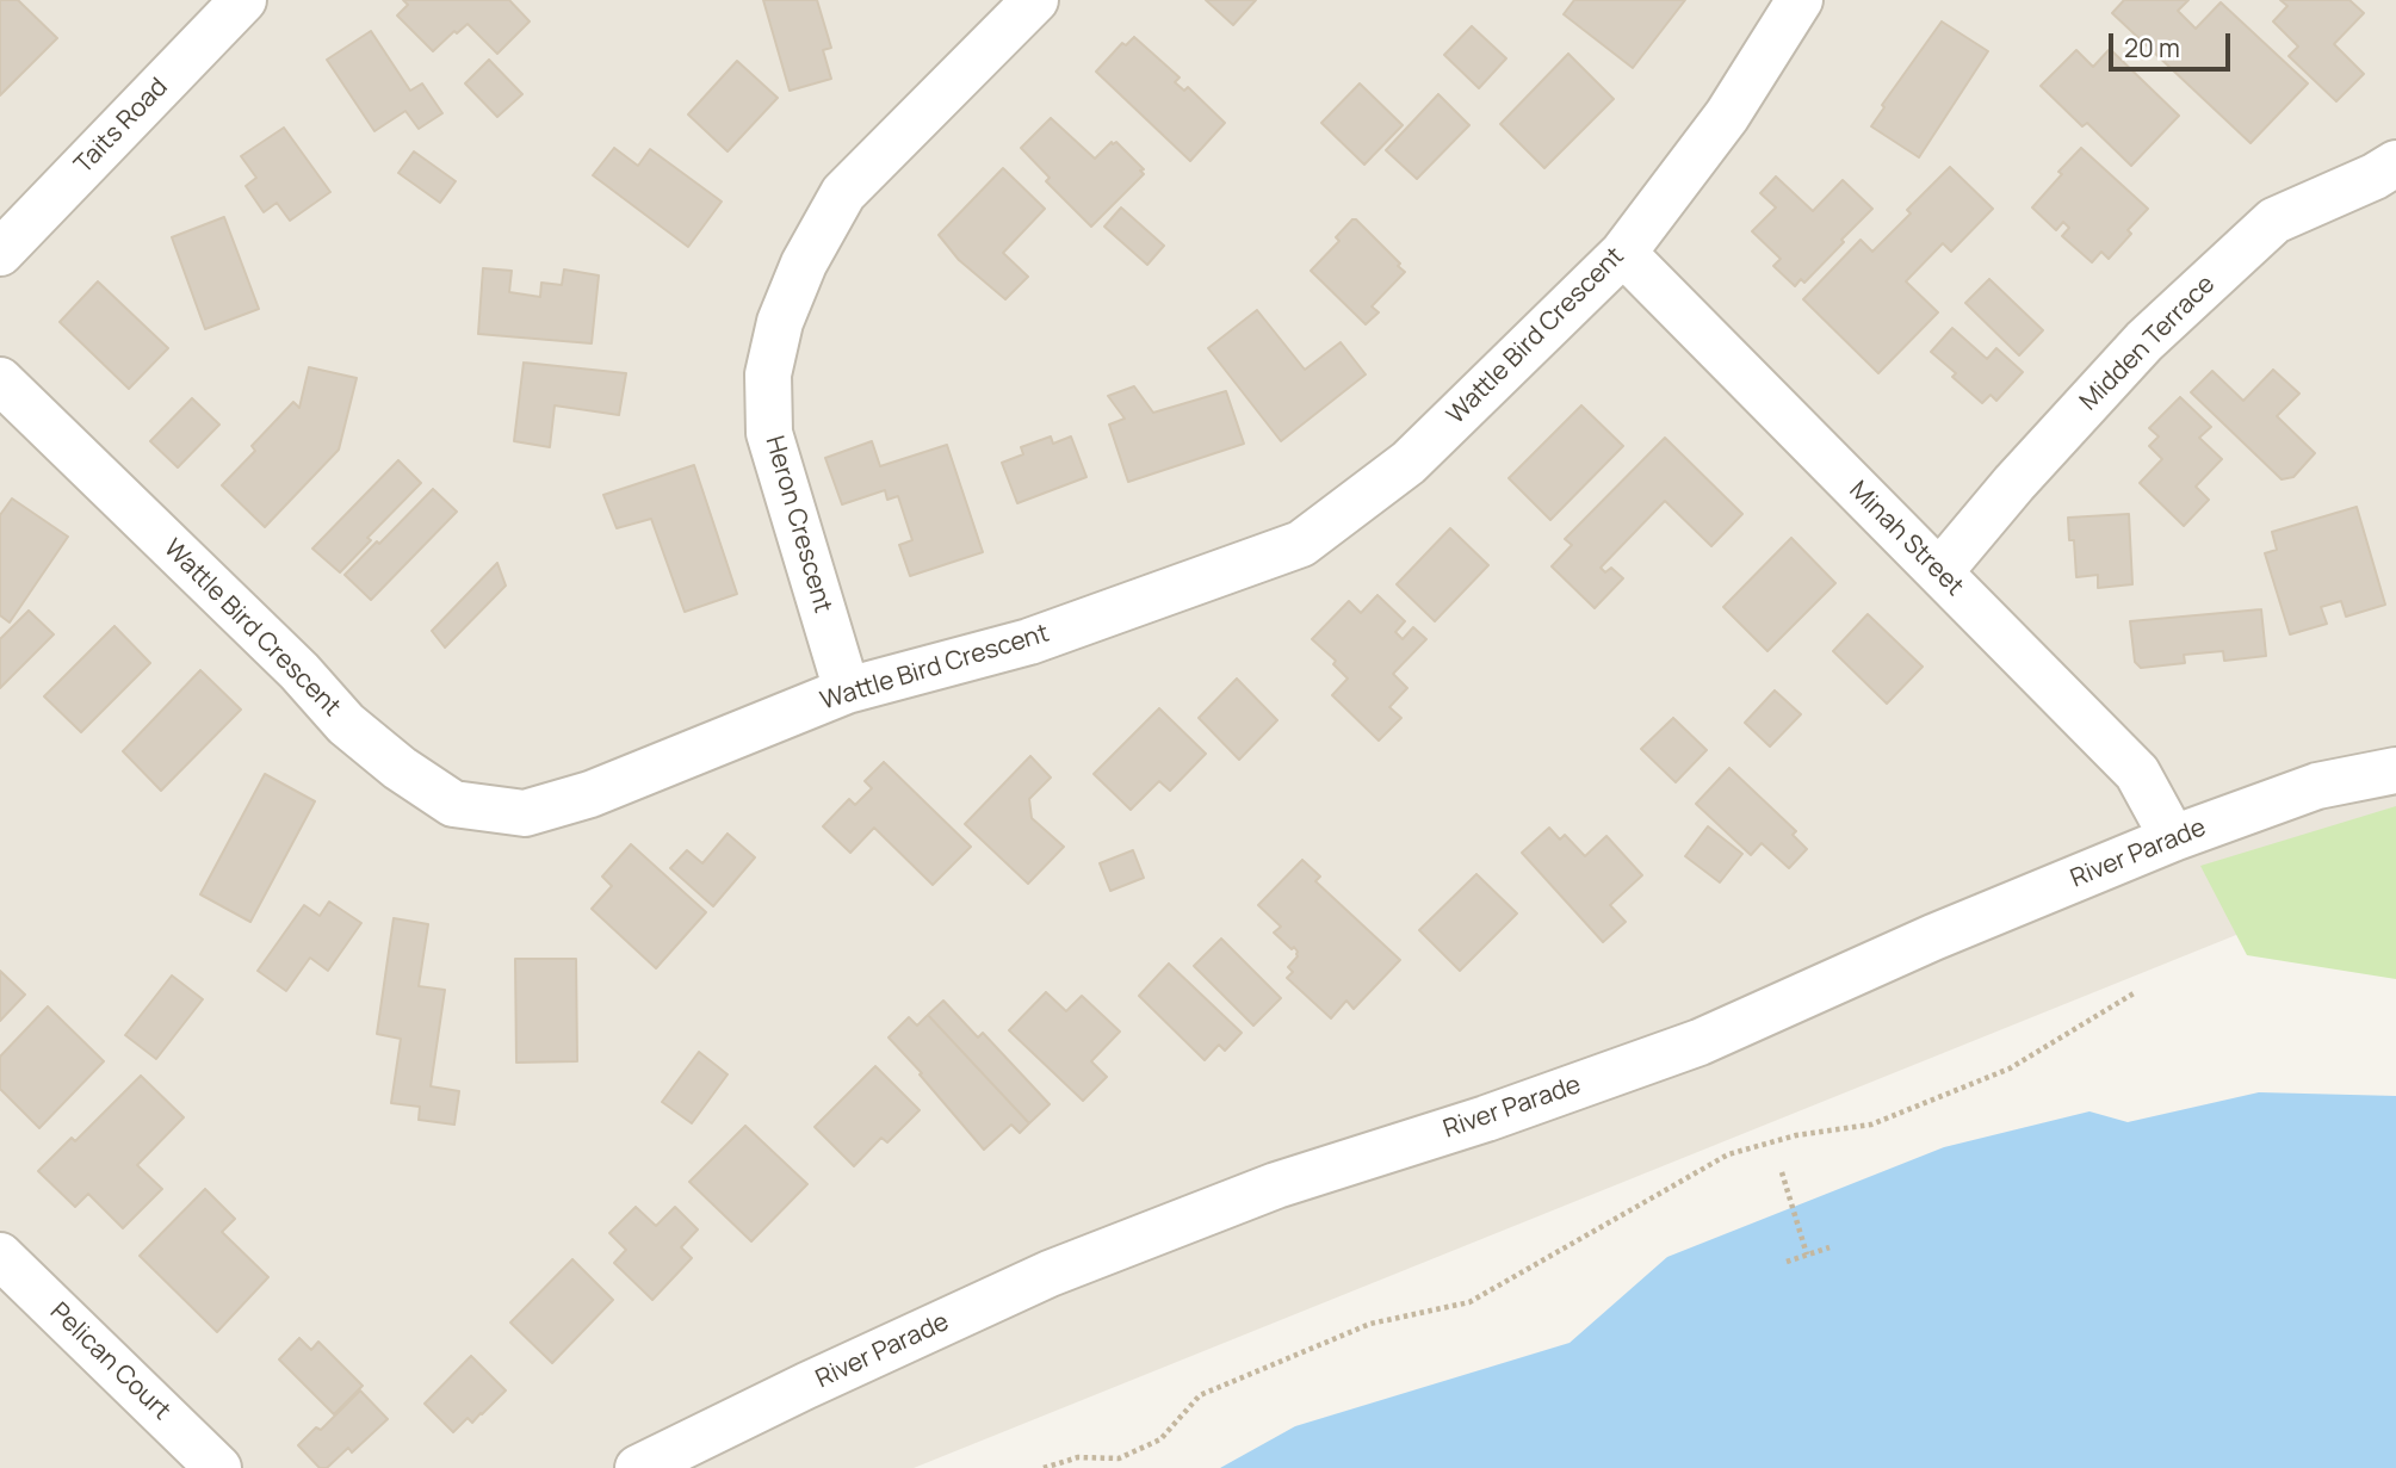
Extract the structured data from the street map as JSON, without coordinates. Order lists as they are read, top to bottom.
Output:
{
  "streets": {
    "street": [
      "Taits Road",
      "Wattle Bird Crescent",
      "Midden Terrace",
      "Heron Crescent",
      "Minah Street",
      "River Parade",
      "Pelican Court"
    ]
  },
  "crossings": [
    ["Wattle Bird Crescent", "Heron Crescent"],
    ["Wattle Bird Crescent", "Minah Street"],
    ["Midden Terrace", "Minah Street"],
    ["Minah Street", "River Parade"]
  ],
  "scale_bar": "20 m"
}
